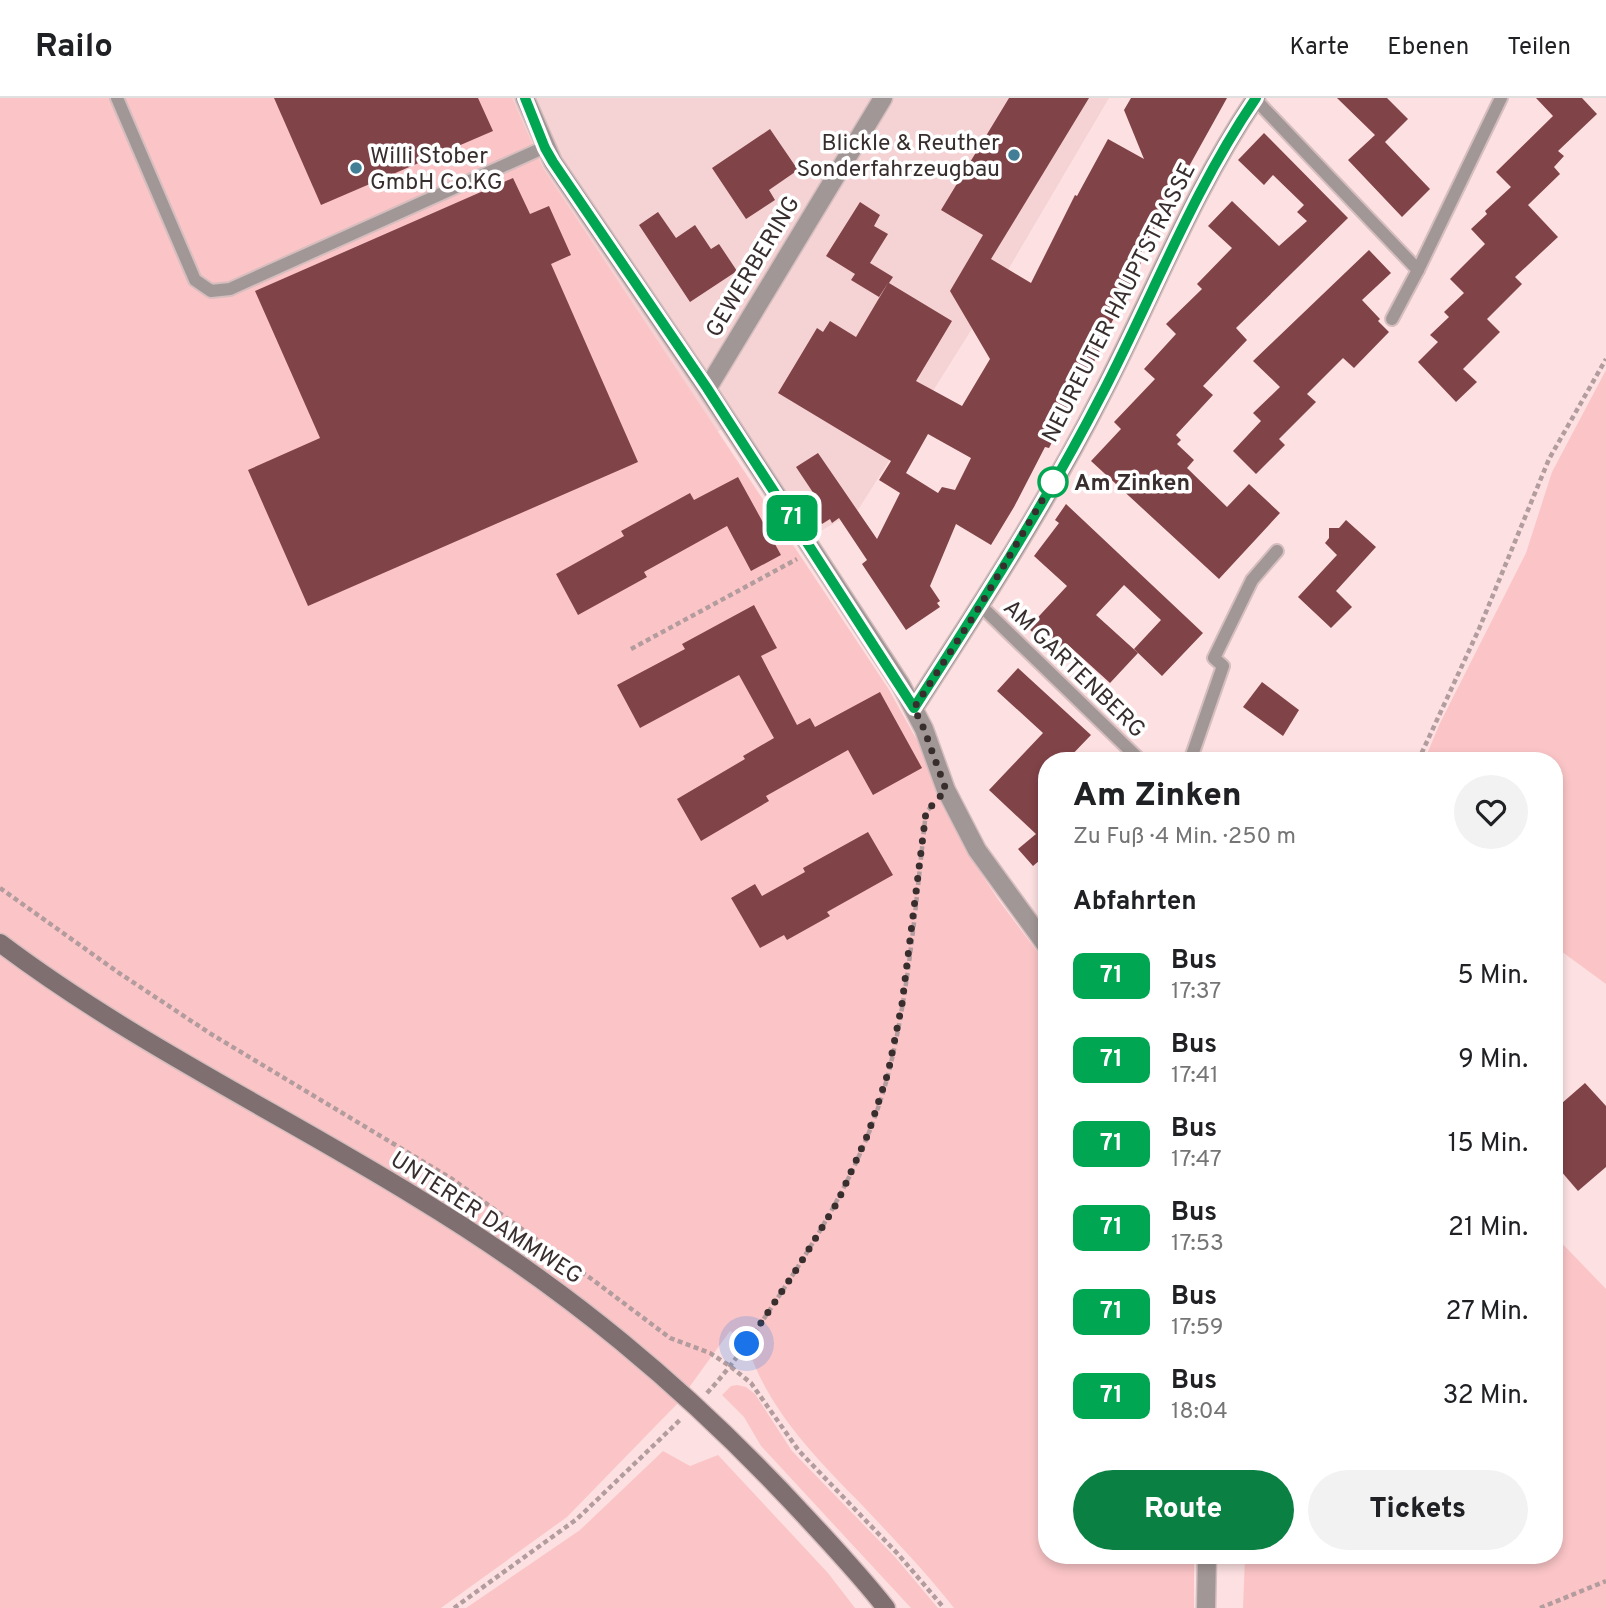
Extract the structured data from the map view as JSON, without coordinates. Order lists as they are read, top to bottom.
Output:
{
  "streets": {
    "main road": ["UNTERER DAMMWEG"],
    "street": ["GEWERBERING", "NEUREUTER HAUPTSTRASSE"],
    "lane": ["AM GARTENBERG"]
  },
  "crossings": [
    ["NEUREUTER HAUPTSTRASSE", "AM GARTENBERG"]
  ],
  "places": ["Blickle & Reuther Sonderfahrzeugbau", "Willi Stober GmbH Co.KG", "Am Zinken"],
  "lines": ["bus line 71"],
  "page": {
    "header": "Railo",
    "nav": ["Karte", "Ebenen", "Teilen"],
    "on_map": "71",
    "heading": [
      ["Am Zinken", "Zu Fuß · 4 Min. · 250 m"],
      "Abfahrten"
    ],
    "list": [
      {
        "mark": "71",
        "name": "Bus",
        "note": "17:37",
        "value": "5 Min."
      },
      {
        "mark": "71",
        "name": "Bus",
        "note": "17:41",
        "value": "9 Min."
      },
      {
        "mark": "71",
        "name": "Bus",
        "note": "17:47",
        "value": "15 Min."
      },
      {
        "mark": "71",
        "name": "Bus",
        "note": "17:53",
        "value": "21 Min."
      },
      {
        "mark": "71",
        "name": "Bus",
        "note": "17:59",
        "value": "27 Min."
      },
      {
        "mark": "71",
        "name": "Bus",
        "note": "18:04",
        "value": "32 Min."
      }
    ],
    "buttons": ["Route", "Tickets"]
  }
}
